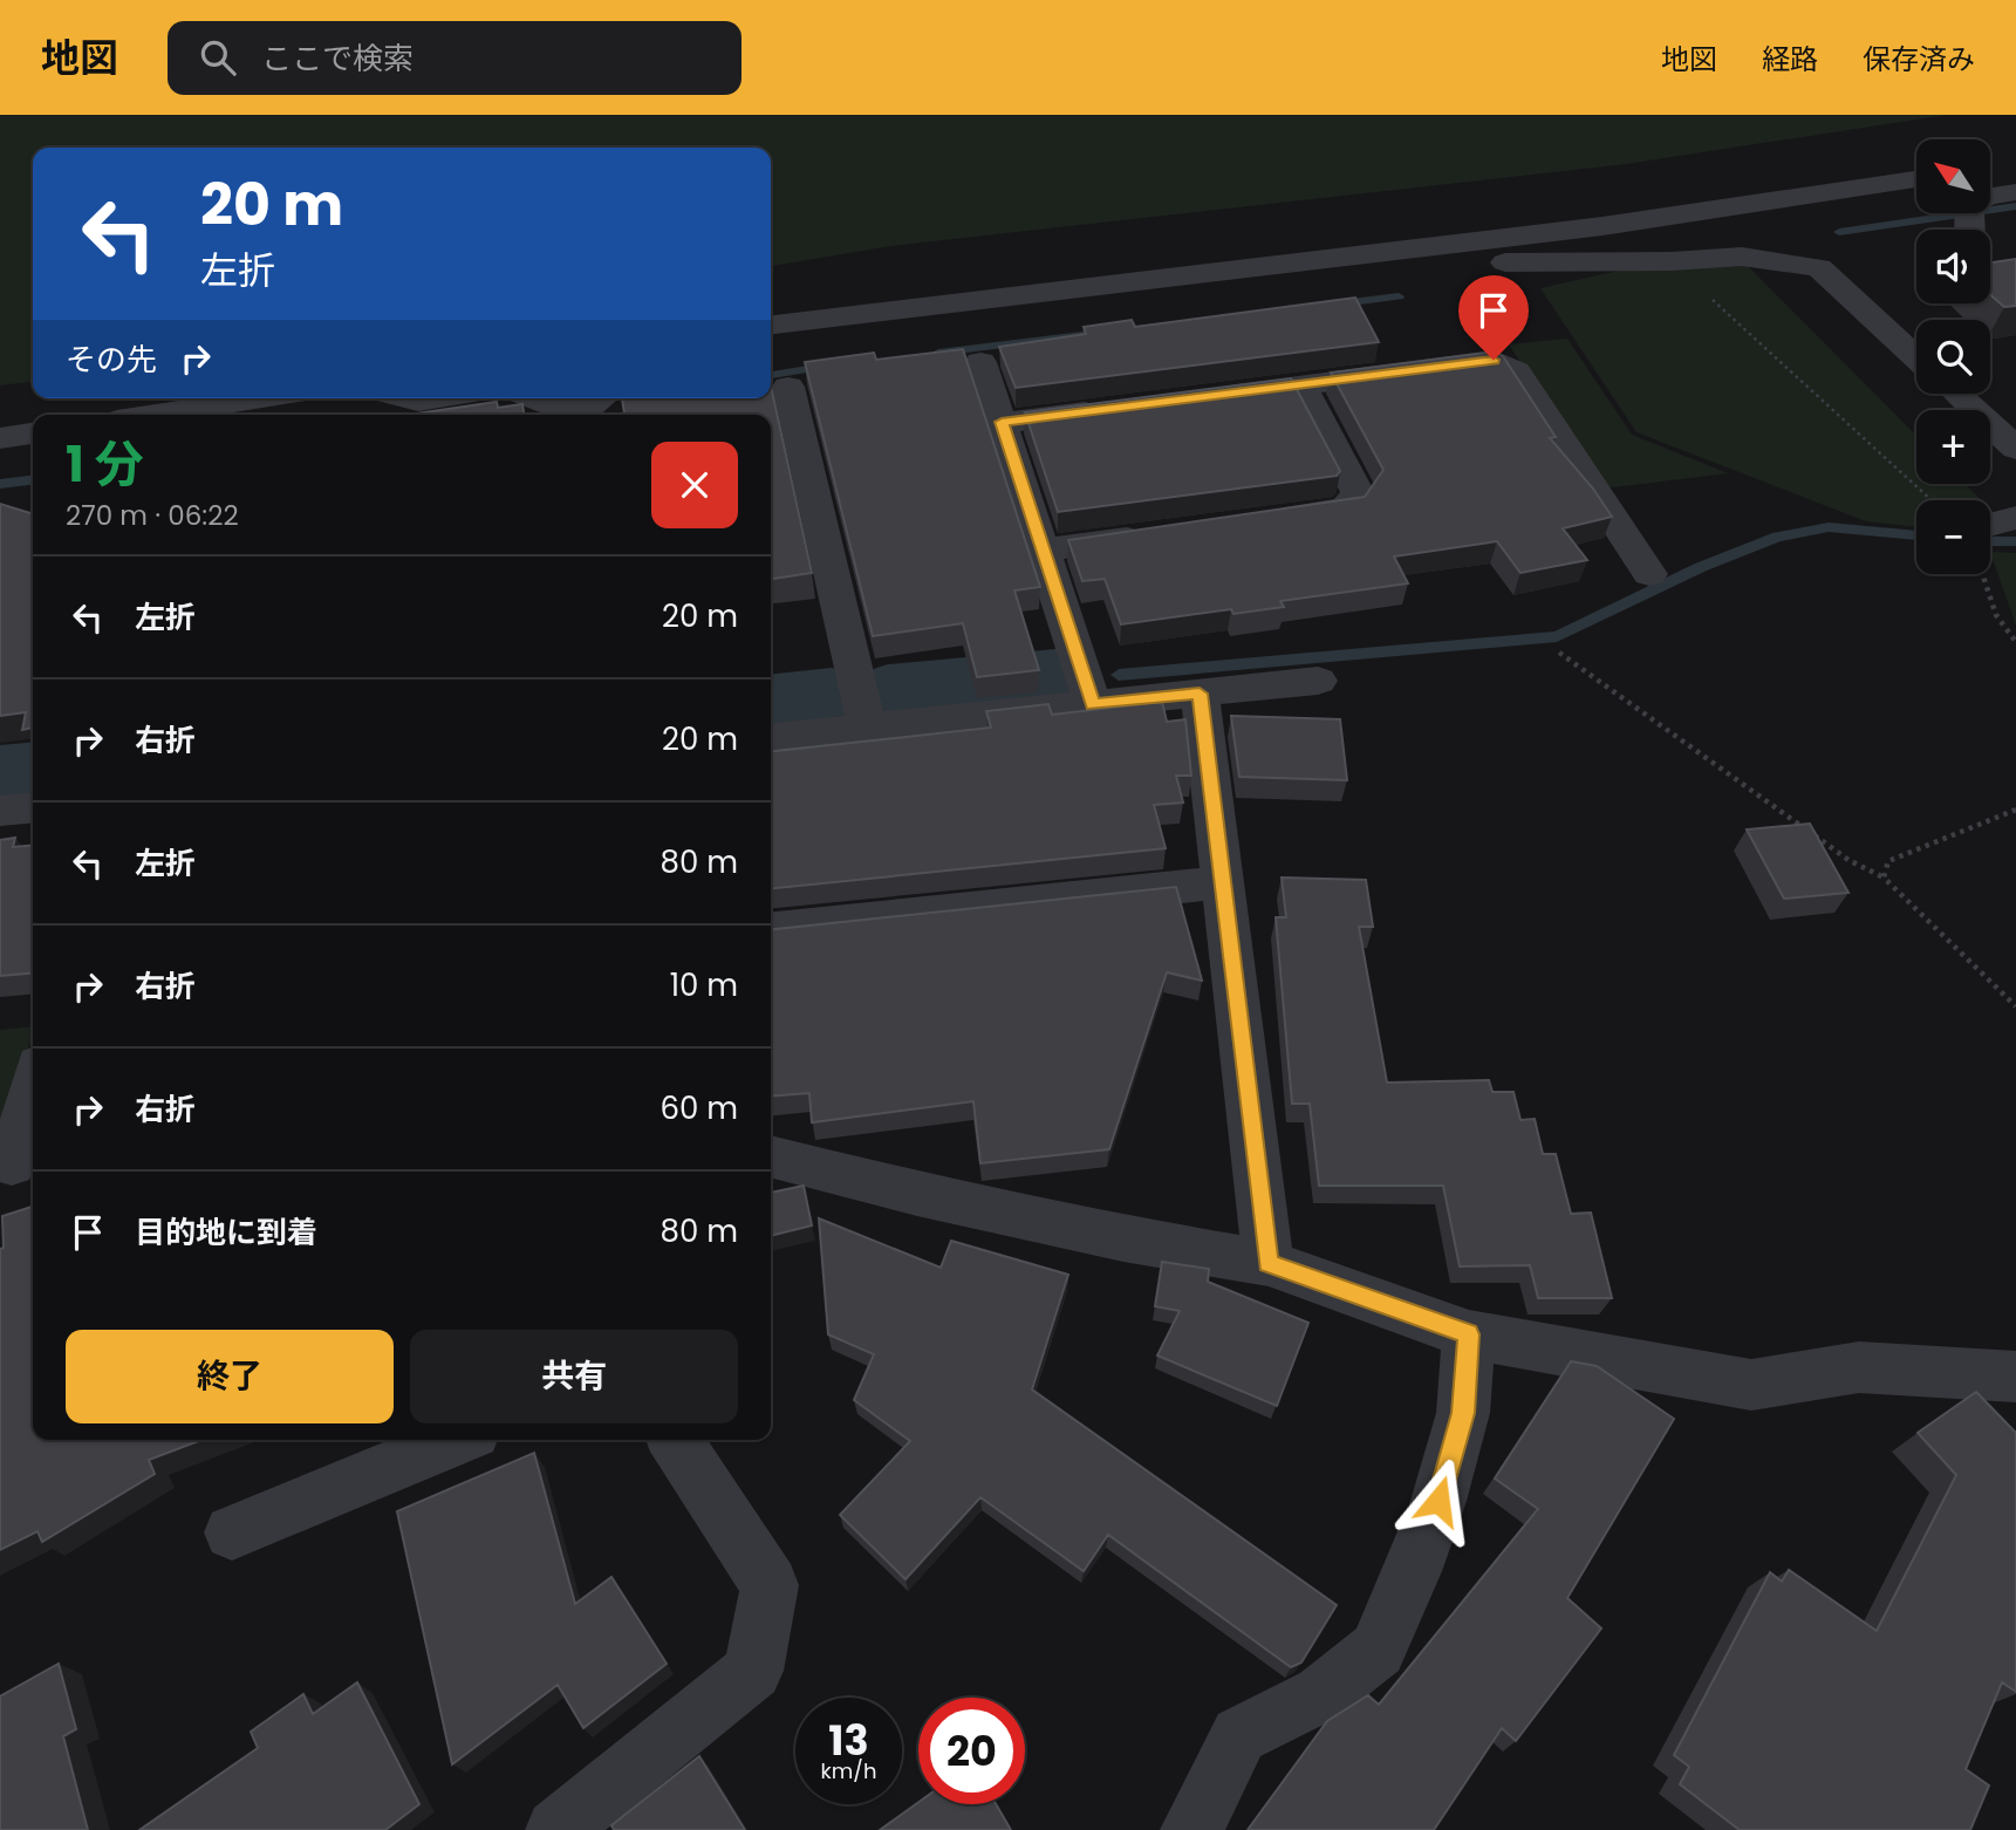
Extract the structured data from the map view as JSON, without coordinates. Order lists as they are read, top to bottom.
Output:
{
  "north": "top left",
  "page": {
    "header": "地図",
    "search": "ここで検索",
    "nav": ["地図", "経路", "保存済み"],
    "map_buttons": ["+", "−"],
    "turn": ["20 m", "左折"],
    "then": "その先",
    "heading": ["1 分", "270 m · 06:22"],
    "list": [
      {
        "name": "左折",
        "value": "20 m"
      },
      {
        "name": "右折",
        "value": "20 m"
      },
      {
        "name": "左折",
        "value": "80 m"
      },
      {
        "name": "右折",
        "value": "10 m"
      },
      {
        "name": "右折",
        "value": "60 m"
      },
      {
        "name": "目的地に到着",
        "value": "80 m"
      }
    ],
    "buttons": ["終了", "共有"],
    "speed": "13 km/h",
    "limit": "20"
  }
}
